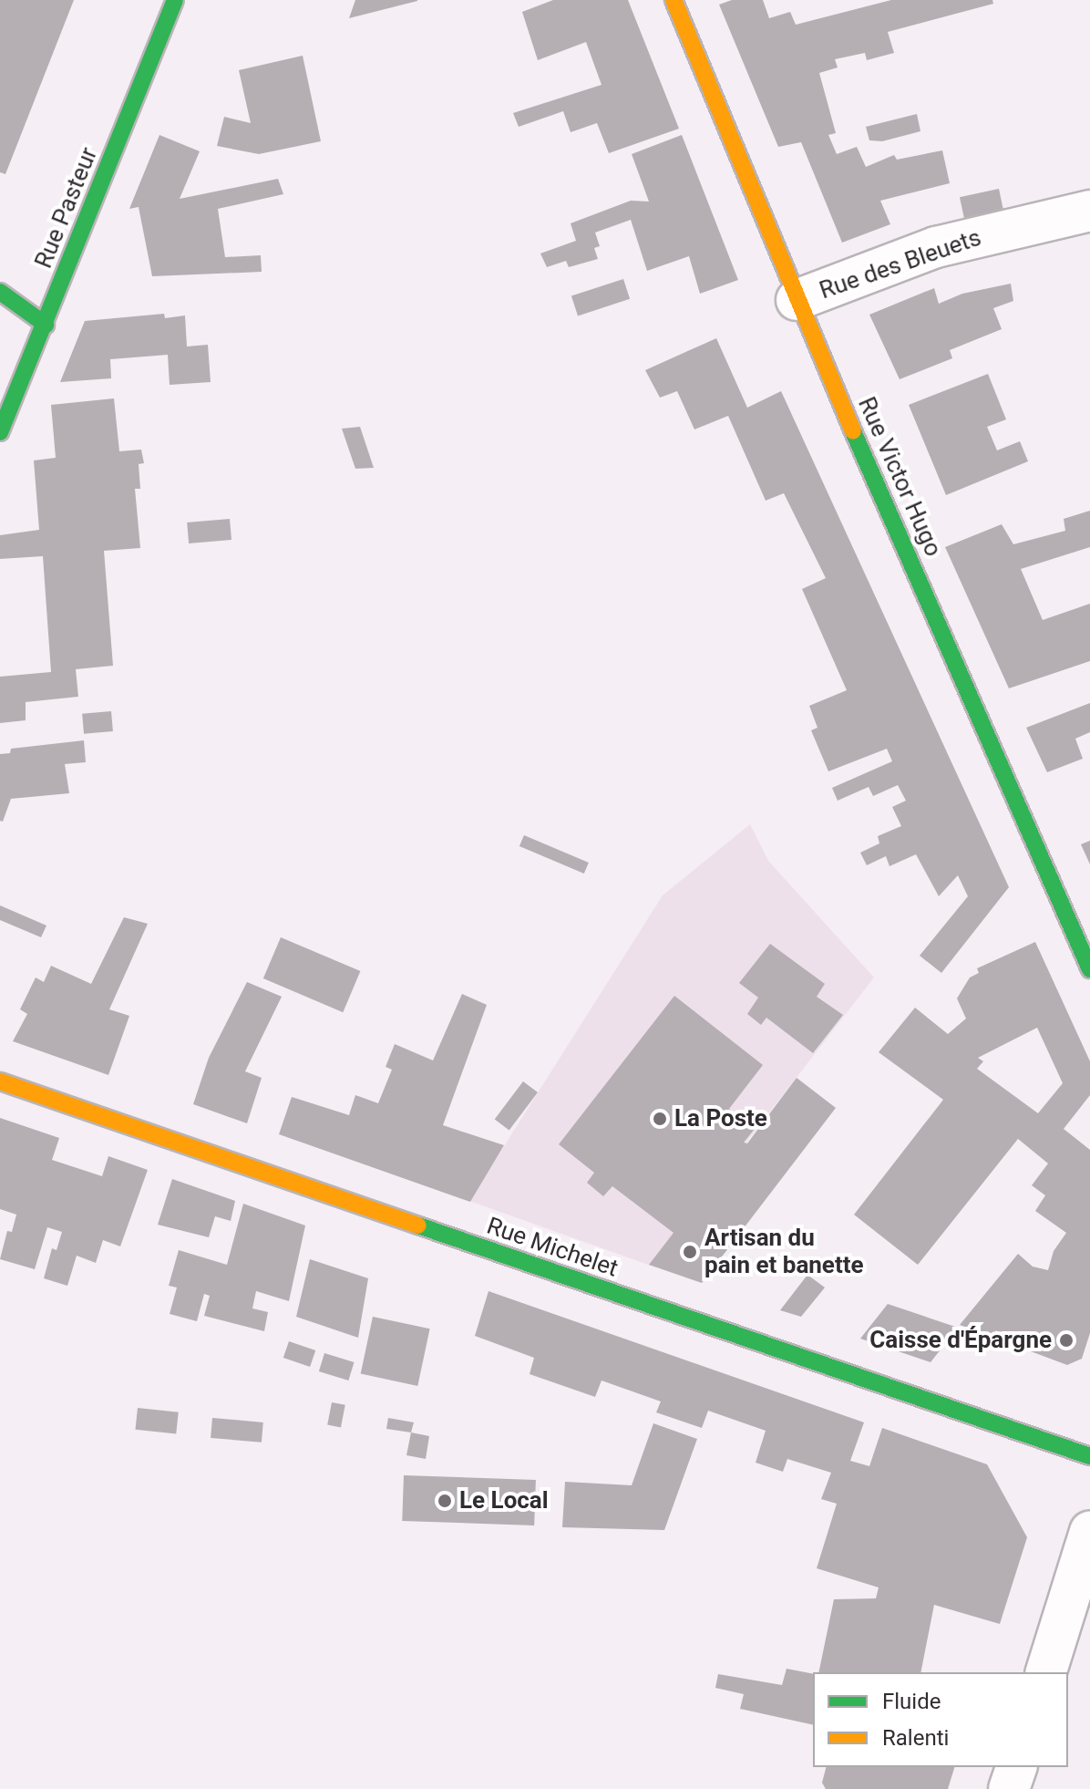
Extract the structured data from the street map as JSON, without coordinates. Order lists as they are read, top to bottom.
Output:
{
  "streets": {
    "street": [
      "Rue Pasteur",
      "Rue des Bleuets",
      "Rue Victor Hugo",
      "Rue Michelet"
    ]
  },
  "crossings": [
    ["Rue des Bleuets", "Rue Victor Hugo"]
  ],
  "places": [
    "La Poste",
    "Artisan du pain et banette",
    "Caisse d'Épargne",
    "Le Local"
  ],
  "legend": ["Fluide", "Ralenti"]
}
